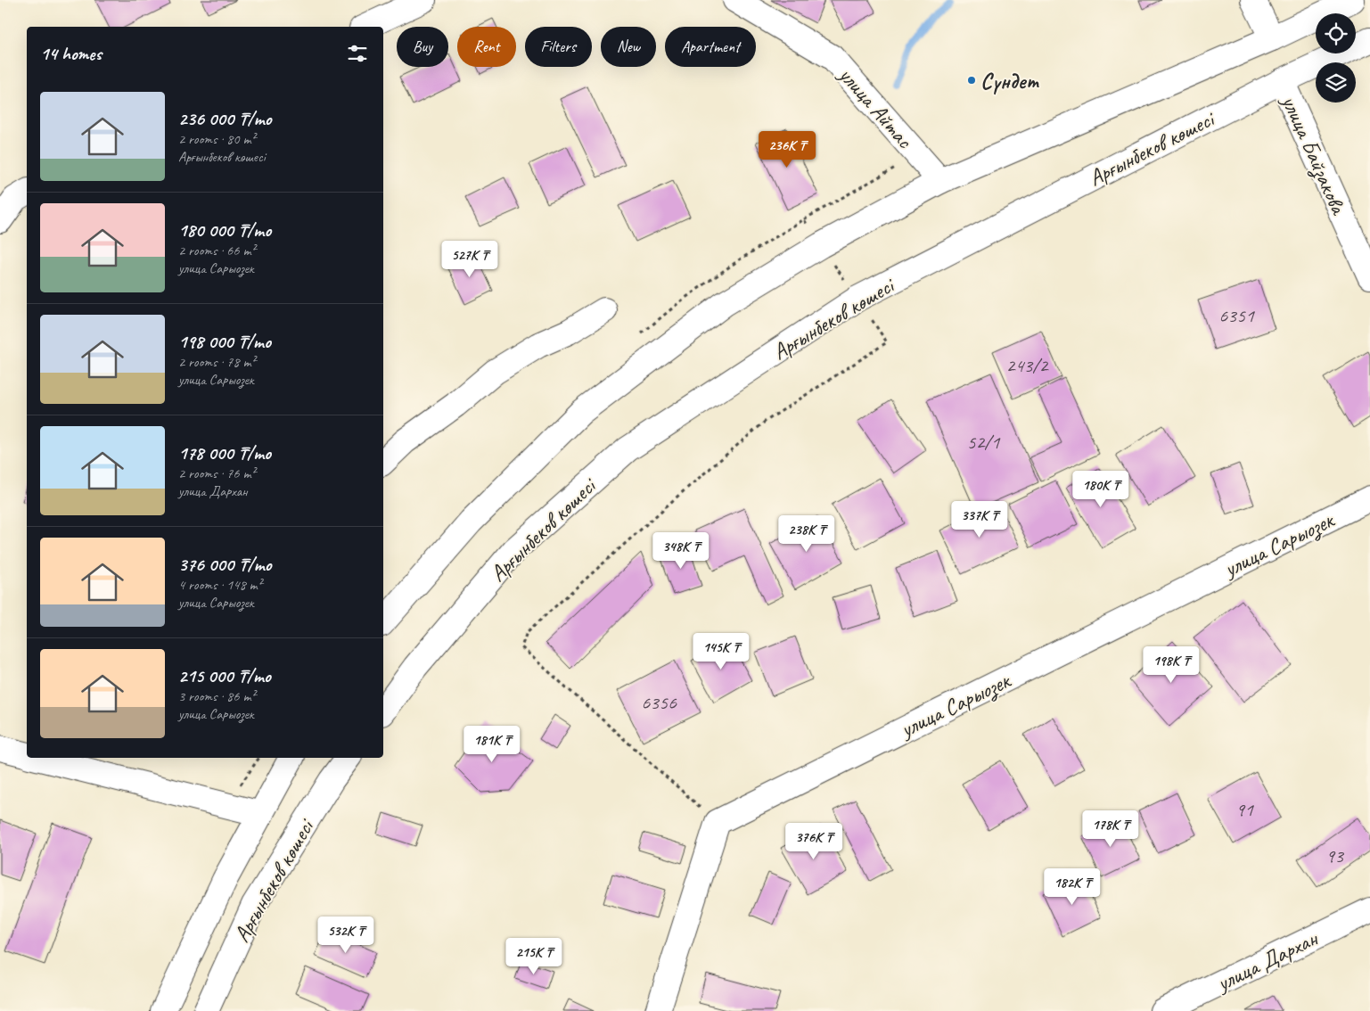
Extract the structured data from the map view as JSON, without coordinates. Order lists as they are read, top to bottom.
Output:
{
  "streets": {
    "main road": [
      "улица Айтас",
      "Арғынбеков көшесі",
      "улица Байзакова",
      "улица Сарыозек",
      "улица Дархан"
    ]
  },
  "crossings": [
    ["Арғынбеков көшесі", "улица Байзакова"]
  ],
  "places": ["Сүндет"],
  "house_numbers": [
    "6351",
    "243/2",
    "52/1",
    "6356",
    "91",
    "93"
  ],
  "page": {
    "chip": [
      "Buy",
      "Rent",
      "Filters",
      "New",
      "Apartment"
    ],
    "heading": "14 homes",
    "list": [
      {
        "name": "236 000 ₸/mo",
        "note": "2 rooms · 80 m² · Арғынбеков көшесі"
      },
      {
        "name": "180 000 ₸/mo",
        "note": "2 rooms · 66 m² · улица Сарыозек"
      },
      {
        "name": "198 000 ₸/mo",
        "note": "2 rooms · 78 m² · улица Сарыозек"
      },
      {
        "name": "178 000 ₸/mo",
        "note": "2 rooms · 76 m² · улица Дархан"
      },
      {
        "name": "376 000 ₸/mo",
        "note": "4 rooms · 148 m² · улица Сарыозек"
      },
      {
        "name": "215 000 ₸/mo",
        "note": "3 rooms · 86 m² · улица Сарыозек"
      }
    ],
    "price": [
      "236K ₸",
      "527K ₸",
      "180K ₸",
      "337K ₸",
      "238K ₸",
      "348K ₸",
      "145K ₸",
      "198K ₸",
      "181K ₸",
      "178K ₸",
      "376K ₸",
      "182K ₸",
      "532K ₸",
      "215K ₸"
    ]
  }
}
